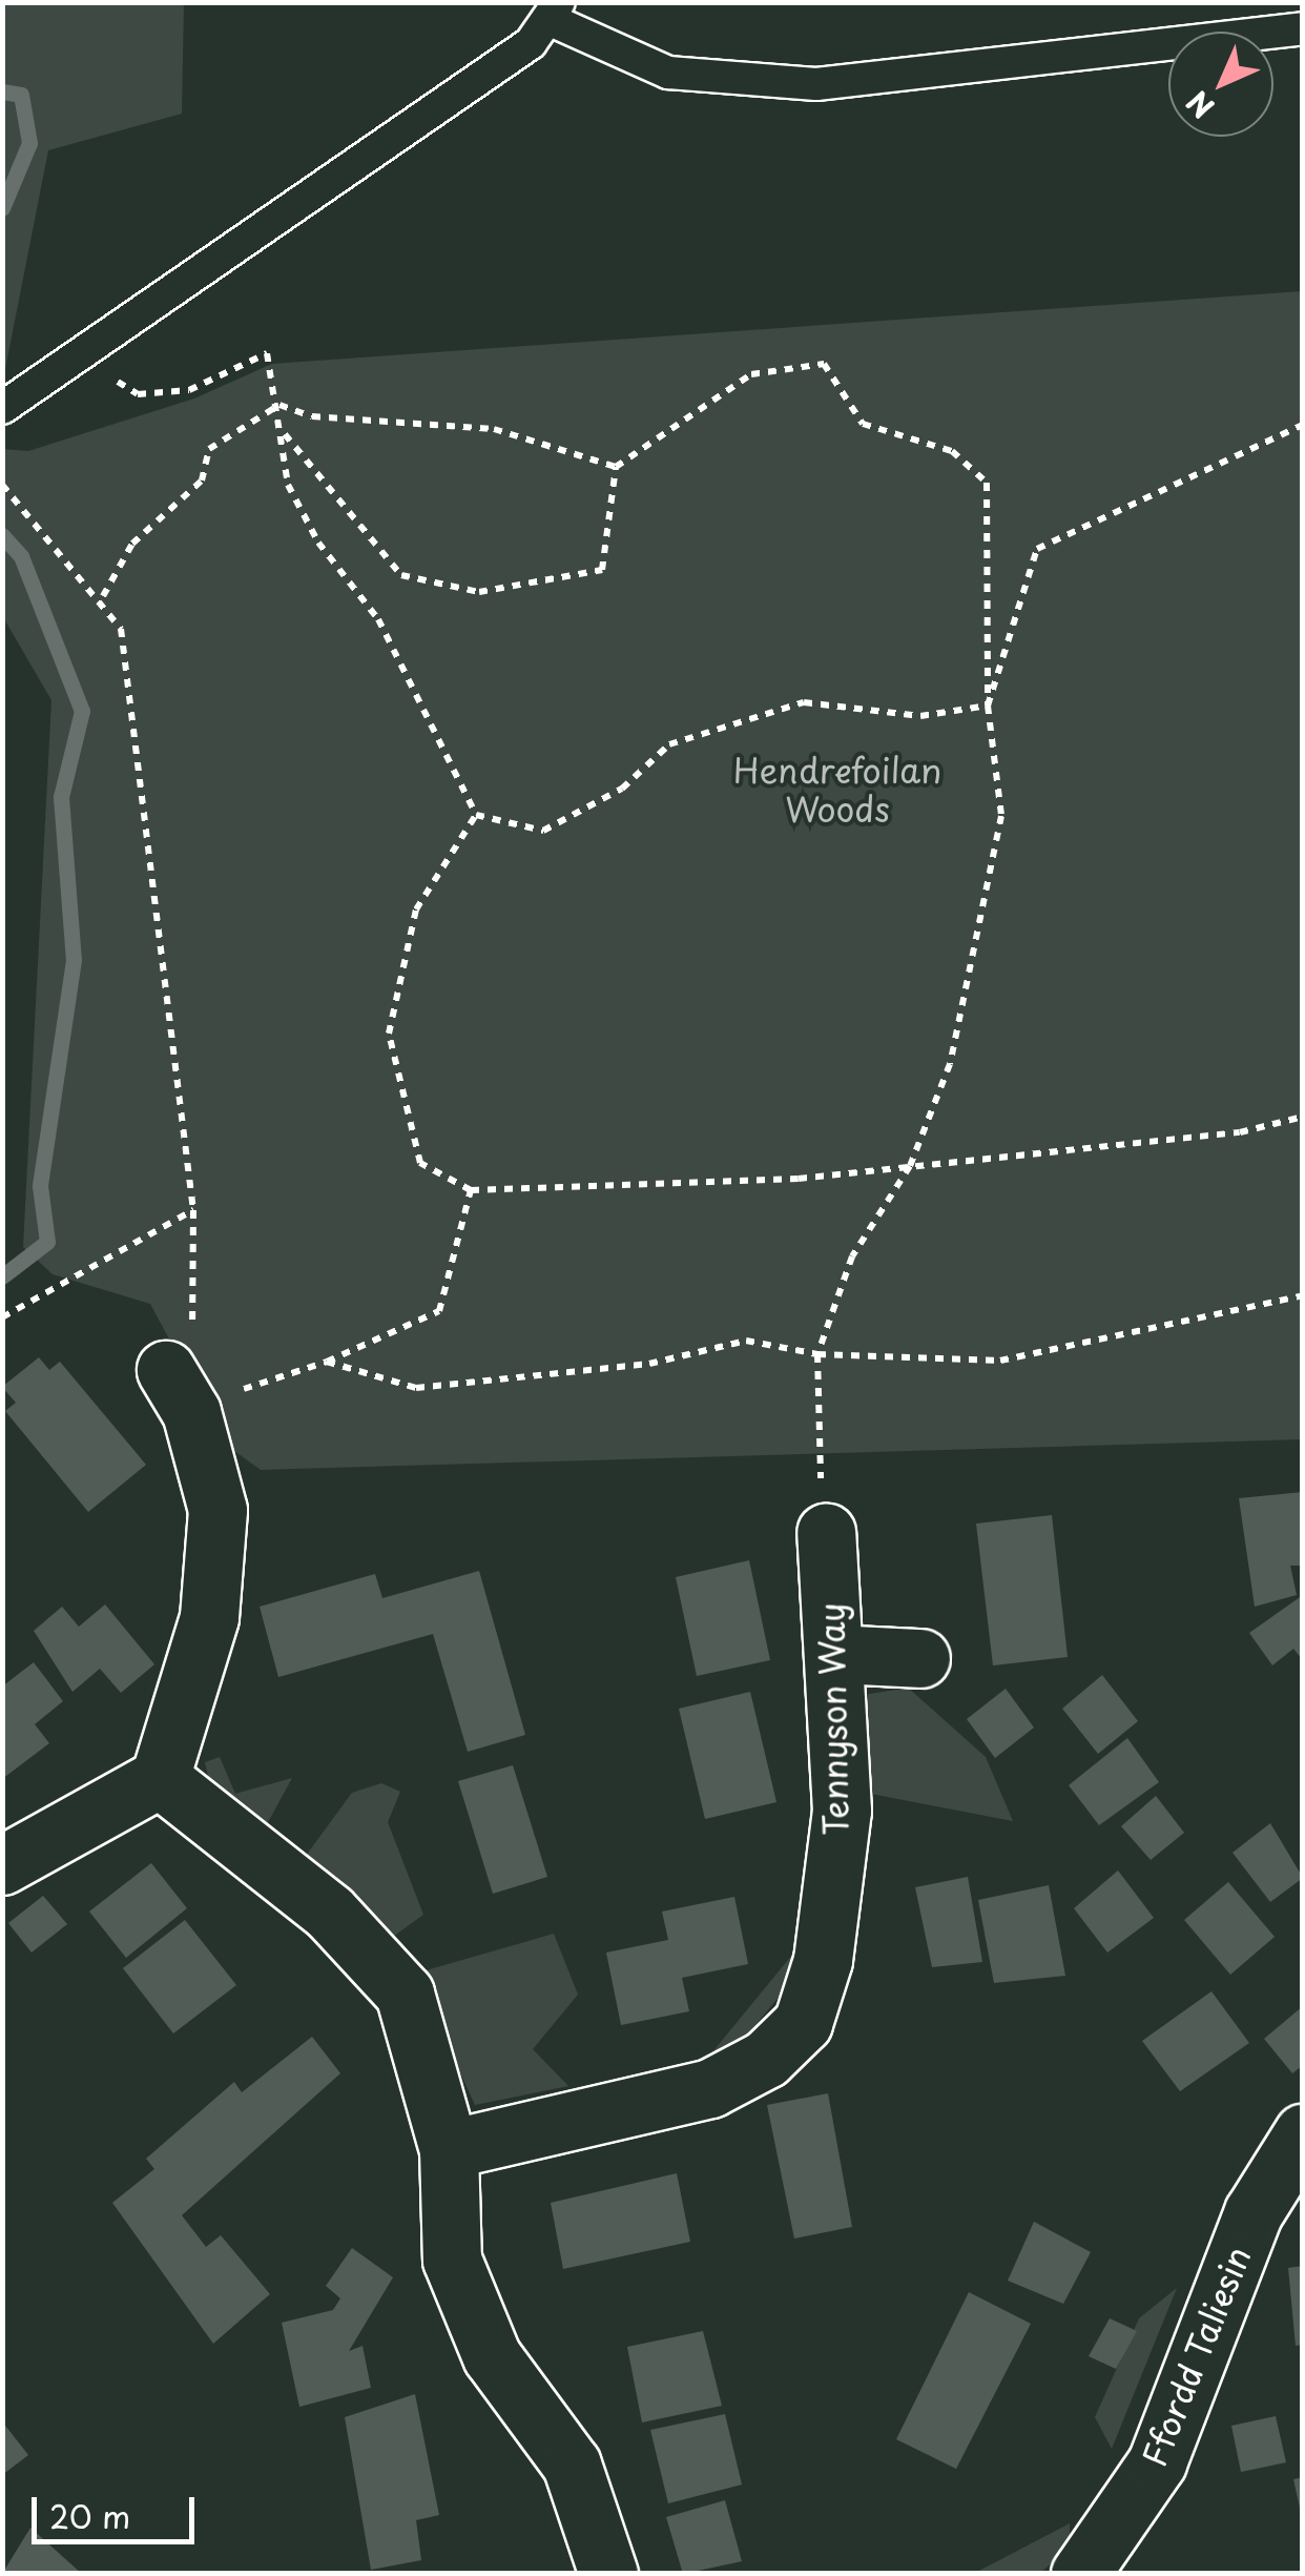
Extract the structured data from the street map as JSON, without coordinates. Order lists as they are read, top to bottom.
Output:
{
  "streets": {
    "street": ["Tennyson Way", "Ffordd Taliesin"]
  },
  "parks": ["Hendrefoilan Woods"],
  "scale_bar": "20 m",
  "north": "bottom left"
}
